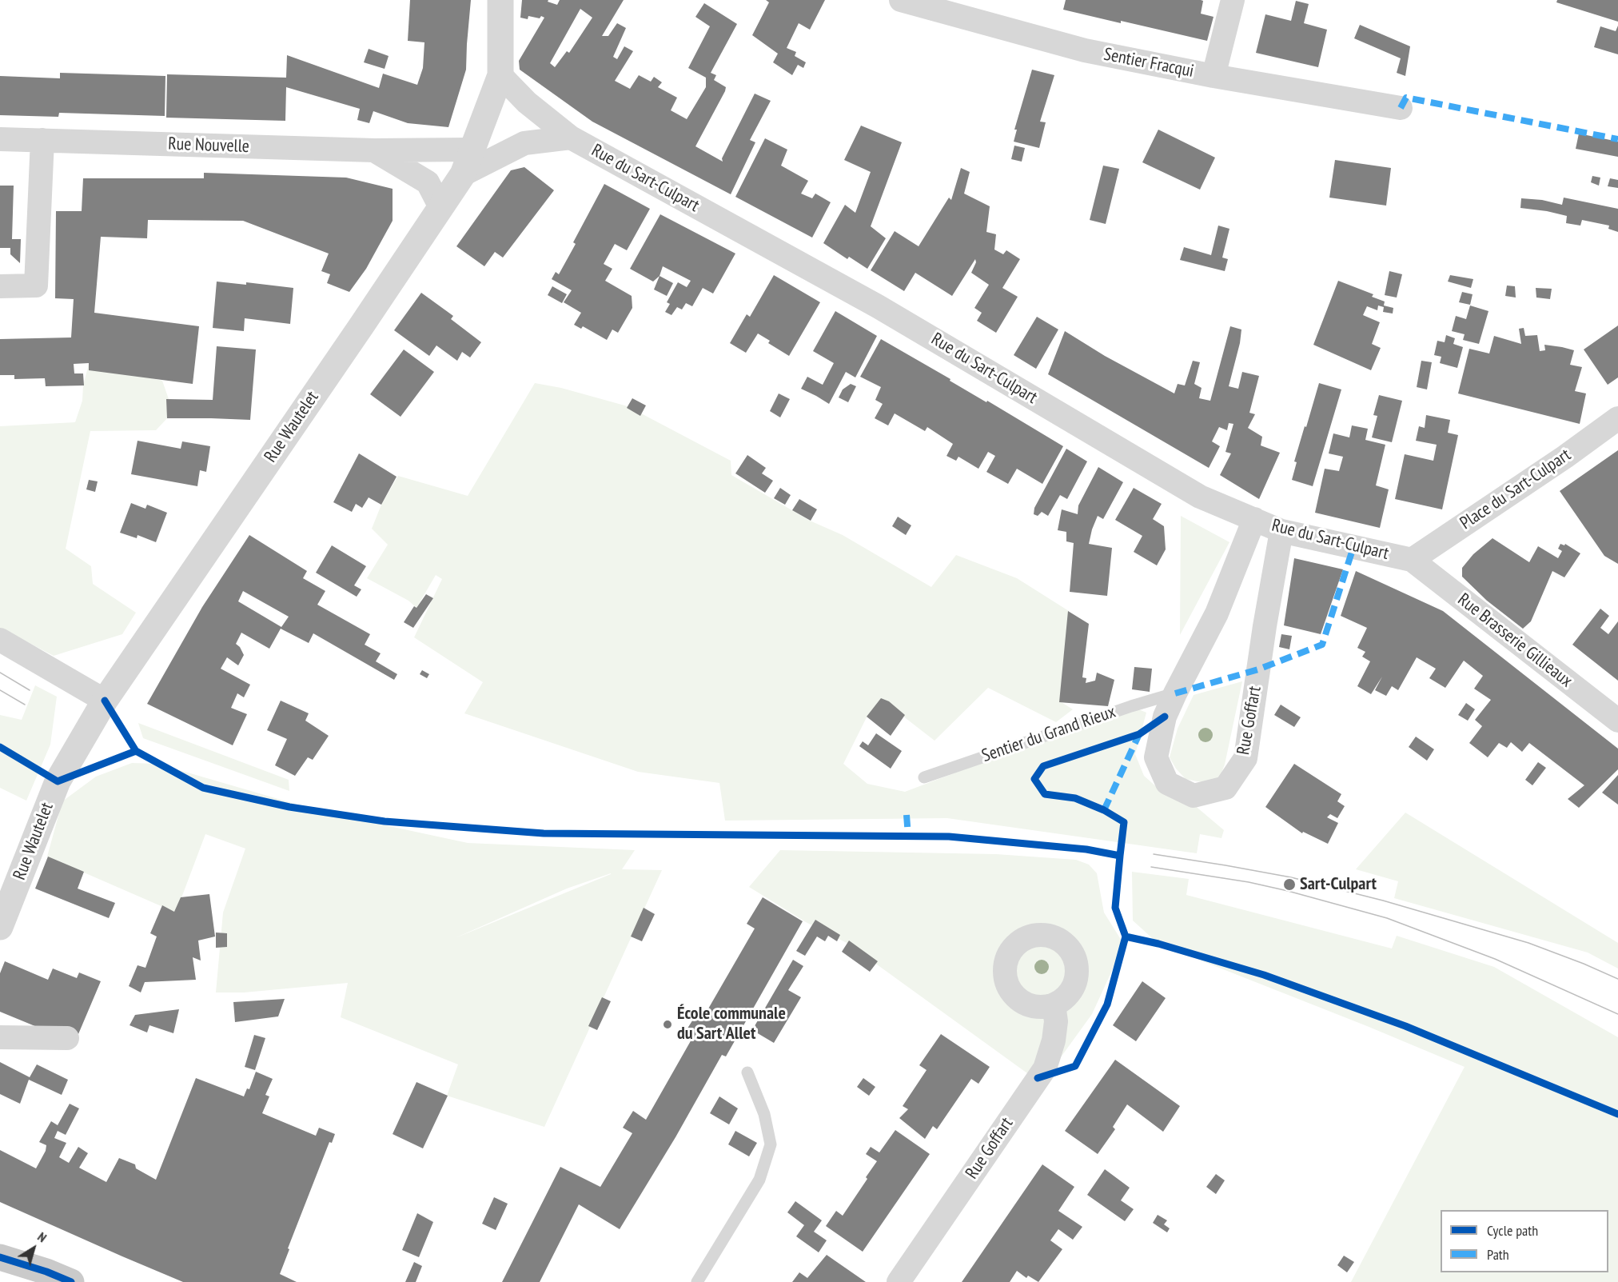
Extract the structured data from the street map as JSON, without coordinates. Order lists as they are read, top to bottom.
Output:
{
  "streets": {
    "street": [
      "Sentier Fracqui",
      "Rue Nouvelle",
      "Rue du Sart-Culpart",
      "Rue Wautelet",
      "Place du Sart-Culpart",
      "Rue Brasserie Gillieaux",
      "Rue Goffart"
    ],
    "lane": ["Sentier du Grand Rieux"]
  },
  "crossings": [
    ["Rue Nouvelle", "Rue Wautelet"],
    ["Rue du Sart-Culpart", "Rue Wautelet"],
    ["Rue du Sart-Culpart", "Place du Sart-Culpart"],
    ["Rue du Sart-Culpart", "Rue Brasserie Gillieaux"],
    ["Rue du Sart-Culpart", "Rue Goffart"],
    ["Place du Sart-Culpart", "Rue Brasserie Gillieaux"],
    ["Rue Goffart", "Sentier du Grand Rieux"]
  ],
  "places": ["Sart-Culpart", "École communale du Sart Allet"],
  "legend": ["Cycle path", "Path"],
  "north": "top right"
}
